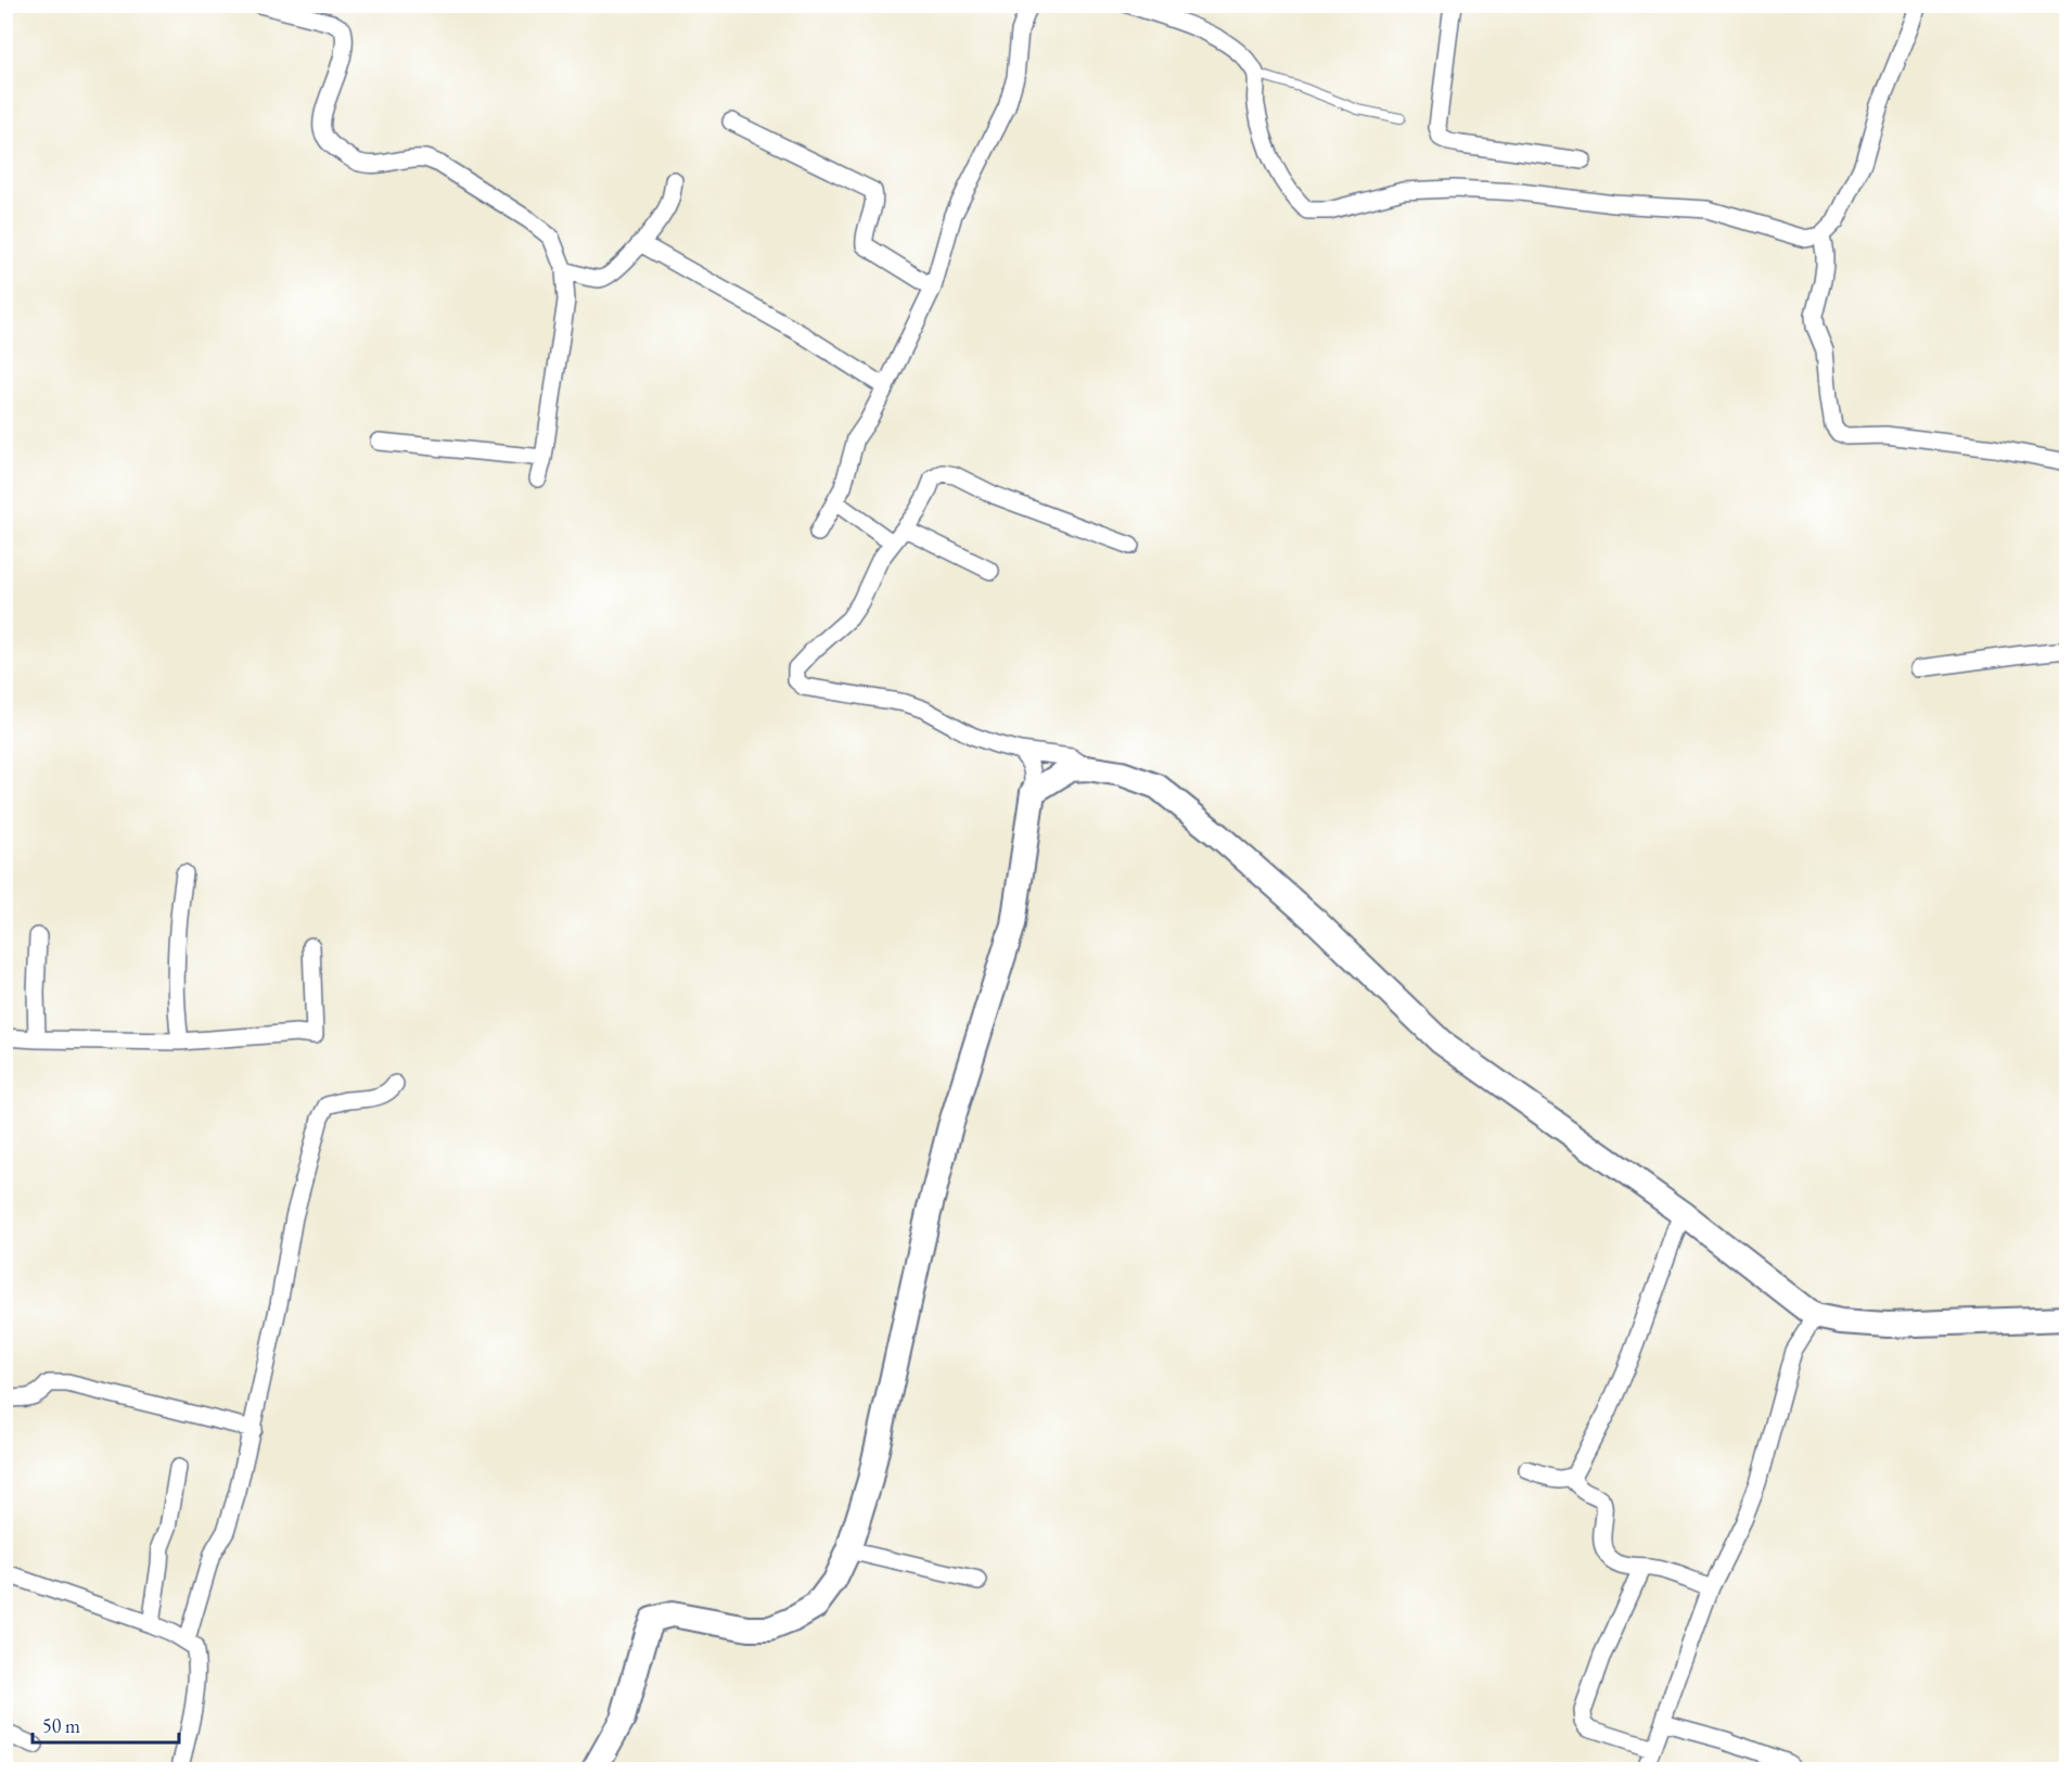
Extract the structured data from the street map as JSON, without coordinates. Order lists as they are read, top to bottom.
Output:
{
  "scale_bar": "50 m"
}
